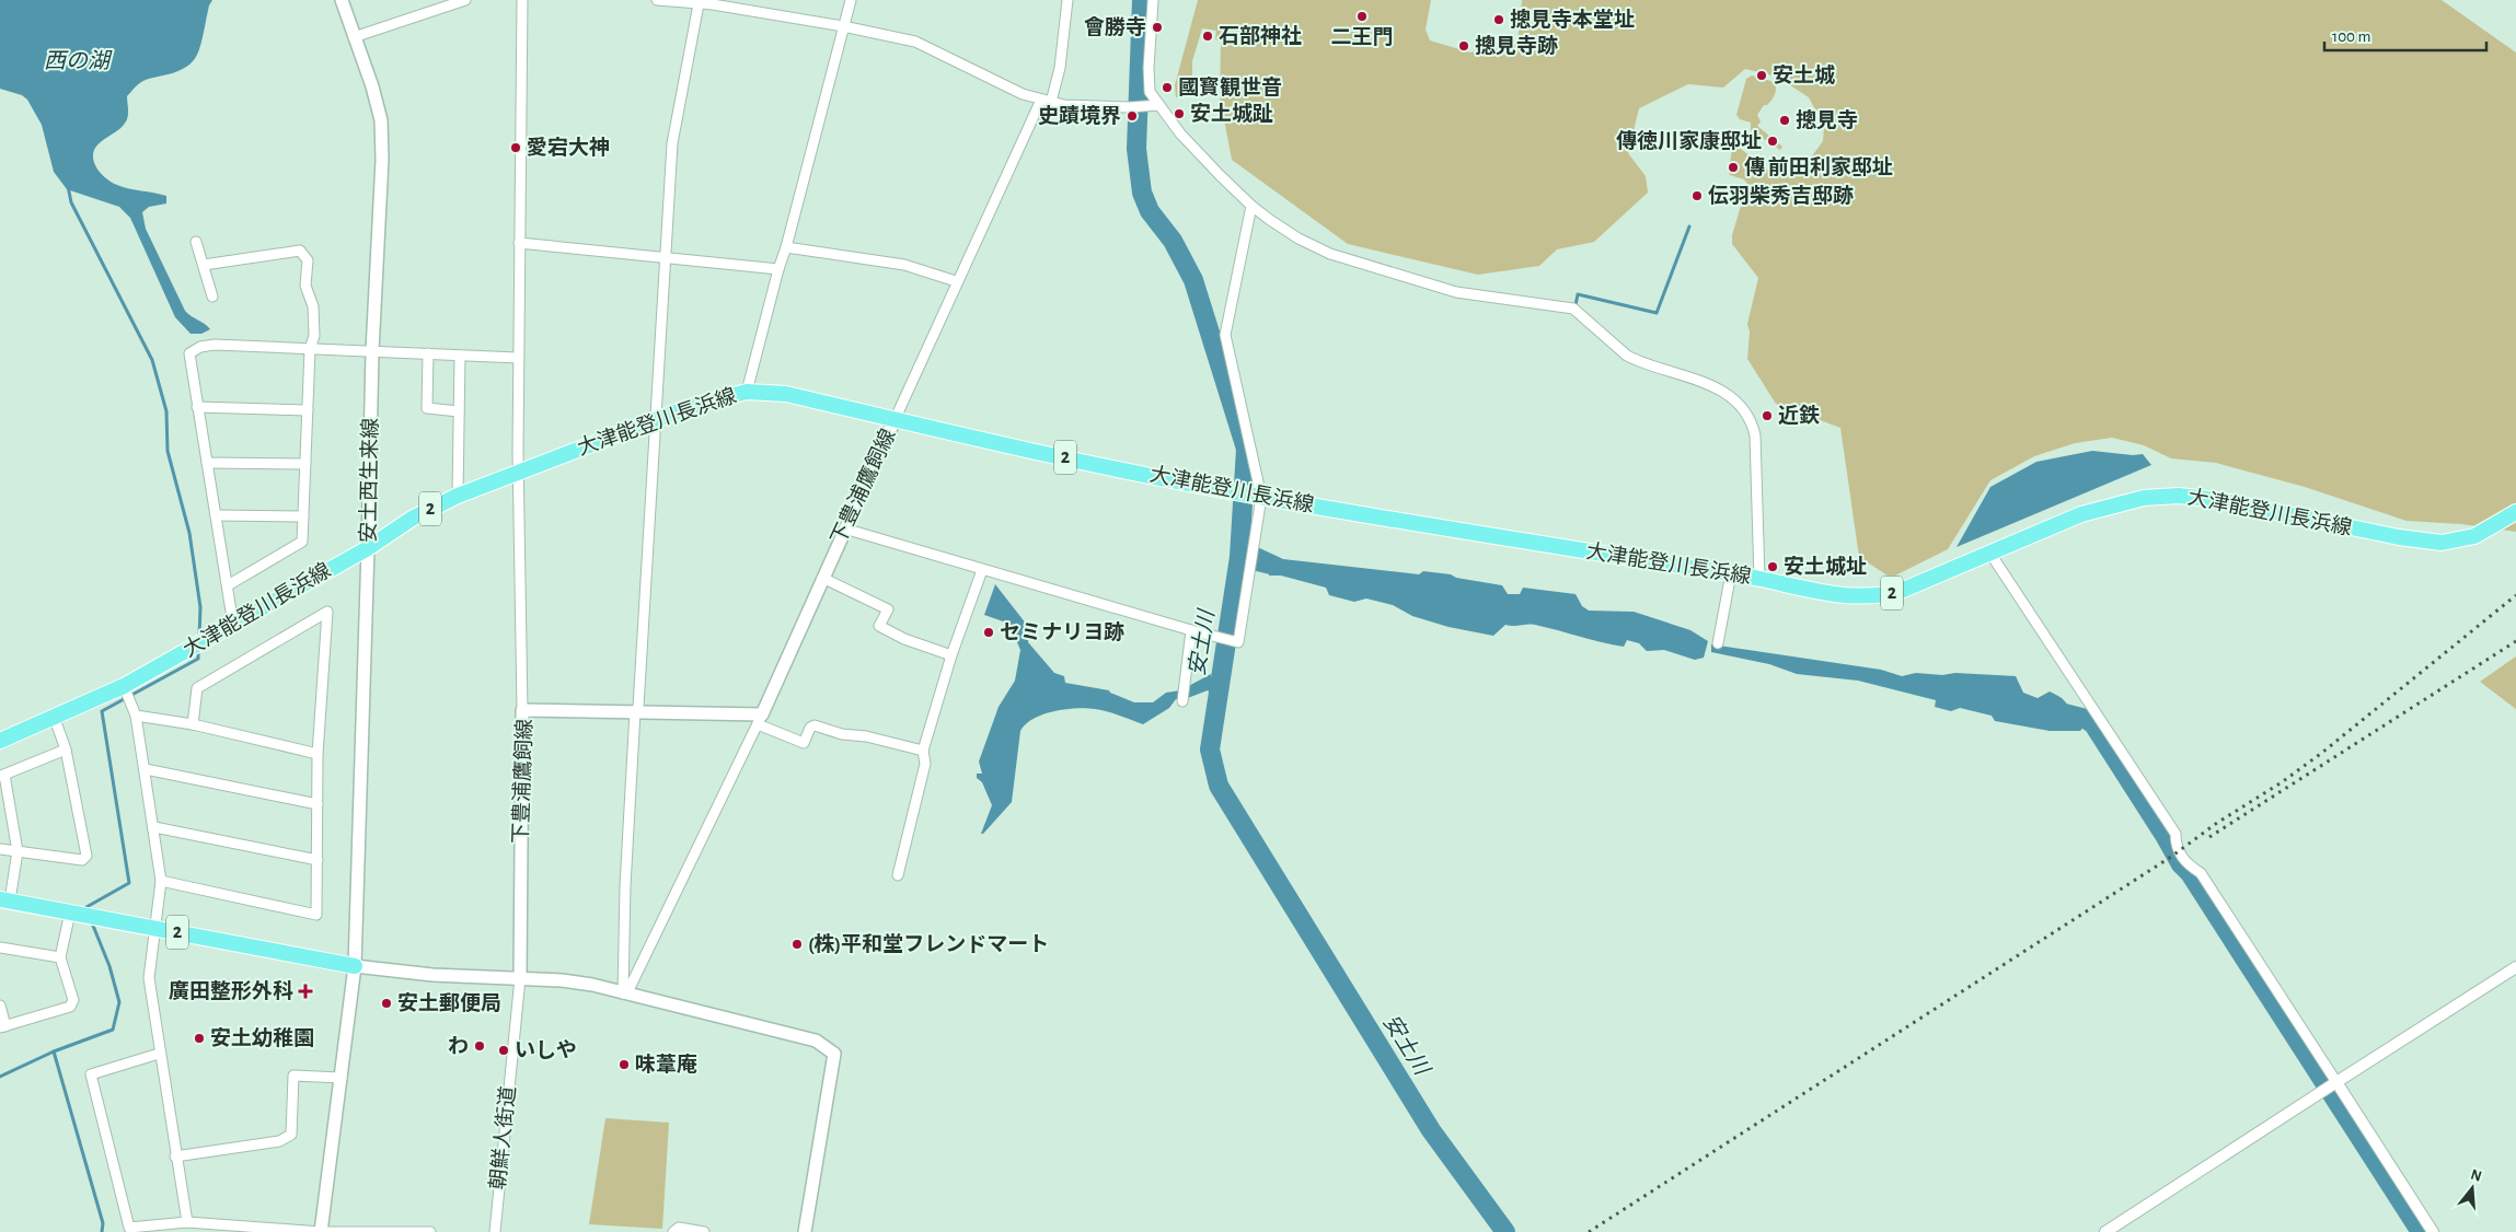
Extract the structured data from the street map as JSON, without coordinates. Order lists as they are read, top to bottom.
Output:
{
  "streets": {
    "main road": [
      "大津能登川長浜線",
      "2",
      "安土西生来線",
      "下豊浦鷹飼線"
    ],
    "street": ["朝鮮人街道"]
  },
  "crossings": [
    ["大津能登川長浜線", "安土西生来線"],
    ["大津能登川長浜線", "下豊浦鷹飼線"],
    ["2", "安土西生来線"],
    ["下豊浦鷹飼線", "朝鮮人街道"]
  ],
  "water": ["西の湖", "安土川"],
  "places": {
    "other": [
      "二王門",
      "摠見寺本堂址",
      "會勝寺",
      "石部神社",
      "摠見寺跡",
      "安土城",
      "國寳観世音",
      "安土城趾",
      "史蹟境界",
      "摠見寺",
      "傳徳川家康邸址",
      "愛宕大神",
      "傳 前田利家邸址",
      "伝羽柴秀吉邸跡",
      "近鉄",
      "安土城址",
      "セミナリヨ跡",
      "(株)平和堂フレンドマート",
      "安土郵便局",
      "安土幼稚園",
      "わ",
      "いしや",
      "味葦庵"
    ],
    "health": ["廣田整形外科"]
  },
  "scale_bar": "100 m",
  "north": "top"
}
